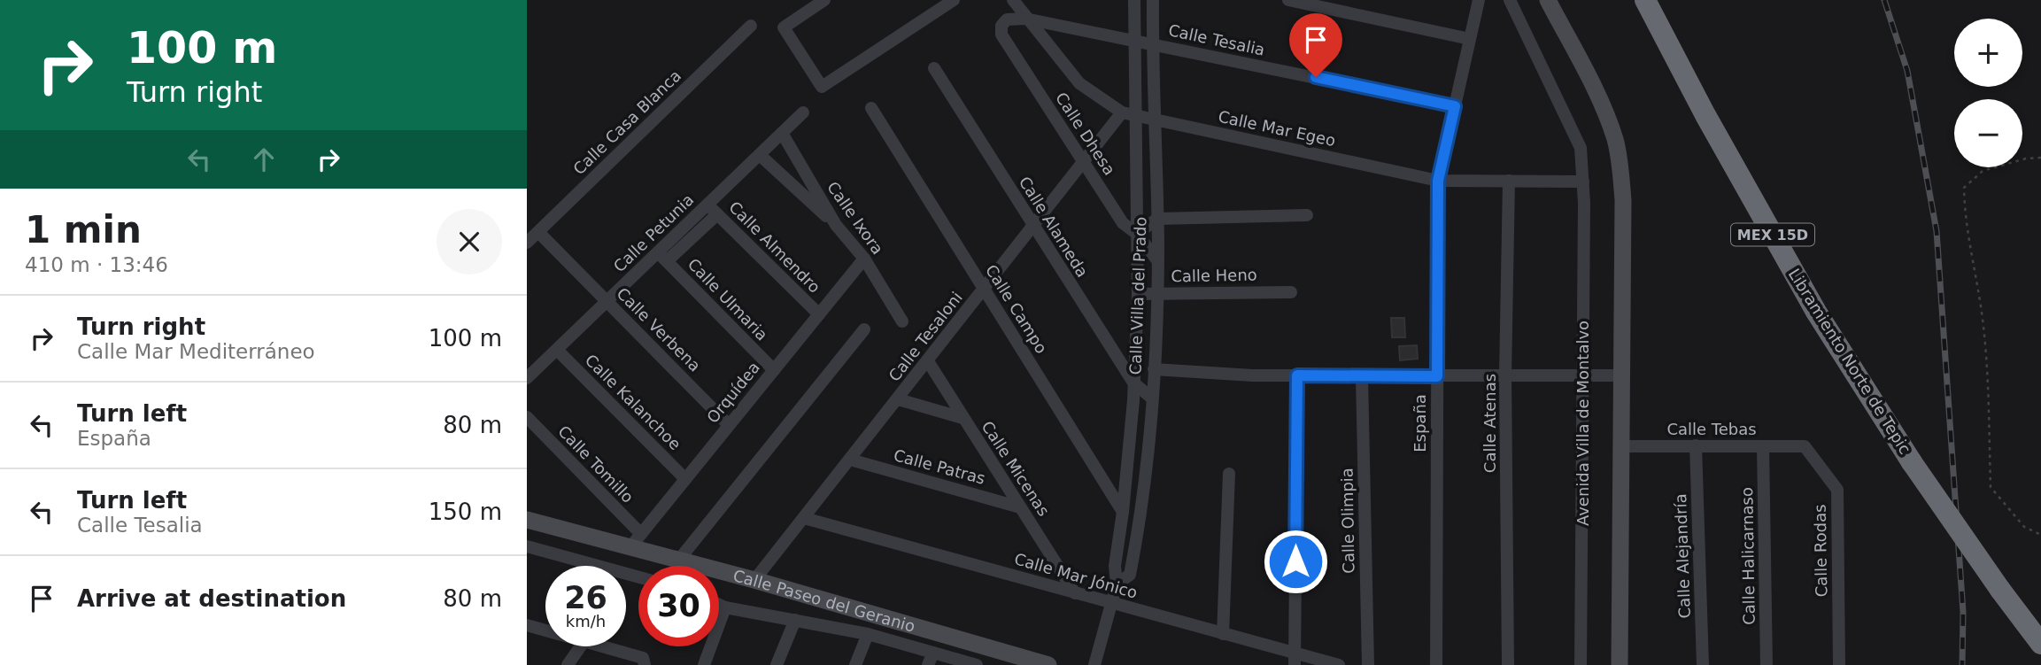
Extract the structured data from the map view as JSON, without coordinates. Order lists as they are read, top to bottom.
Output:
{
  "streets": {
    "highway": ["MEX 15D", "Libramiento Norte de Tepic"],
    "street": [
      "Calle Tesalia",
      "Calle Casa Blanca",
      "Calle Mar Egeo",
      "Calle Dhesa",
      "Calle Ixora",
      "Calle Alameda",
      "Calle Petunia",
      "Calle Almendro",
      "Calle Heno",
      "Calle Villa del Prado",
      "Calle Ulmaria",
      "Calle Campo",
      "Calle Verbena",
      "Calle Tesaloni",
      "Orquídea",
      "Calle Kalanchoe",
      "España",
      "Calle Atenas",
      "Avenida Villa de Montalvo",
      "Calle Tebas",
      "Calle Tomillo",
      "Calle Patras",
      "Calle Micenas",
      "Calle Olimpia",
      "Calle Rodas",
      "Calle Alejandría",
      "Calle Halicarnaso",
      "Calle Mar Jónico",
      "Calle Paseo del Geranio"
    ]
  },
  "crossings": [
    ["Calle Tesalia", "Calle Mar Egeo"],
    ["Calle Tesalia", "Calle Dhesa"],
    ["Calle Tesalia", "Calle Villa del Prado"],
    ["Calle Tesalia", "España"],
    ["Calle Casa Blanca", "Calle Verbena"],
    ["Calle Mar Egeo", "Calle Villa del Prado"],
    ["Calle Mar Egeo", "Calle Tesaloni"],
    ["Calle Mar Egeo", "España"],
    ["Calle Mar Egeo", "Calle Atenas"],
    ["Calle Mar Egeo", "Avenida Villa de Montalvo"],
    ["Calle Dhesa", "Calle Villa del Prado"],
    ["Calle Dhesa", "Calle Tesaloni"],
    ["Calle Ixora", "Calle Petunia"],
    ["Calle Ixora", "Orquídea"],
    ["Calle Alameda", "Calle Villa del Prado"],
    ["Calle Alameda", "Calle Tesaloni"],
    ["Calle Petunia", "Calle Almendro"],
    ["Calle Petunia", "Calle Ulmaria"],
    ["Calle Petunia", "Calle Verbena"],
    ["Calle Petunia", "Calle Kalanchoe"],
    ["Calle Almendro", "Orquídea"],
    ["Calle Heno", "Calle Villa del Prado"],
    ["Calle Villa del Prado", "Calle Campo"],
    ["Calle Villa del Prado", "Calle Mar Jónico"],
    ["Calle Ulmaria", "Orquídea"],
    ["Calle Campo", "Calle Tesaloni"],
    ["Calle Verbena", "Orquídea"],
    ["Calle Tesaloni", "Calle Patras"],
    ["Calle Tesaloni", "Calle Micenas"],
    ["Calle Tesaloni", "Calle Mar Jónico"],
    ["Calle Tesaloni", "Calle Paseo del Geranio"],
    ["Orquídea", "Calle Kalanchoe"],
    ["Orquídea", "Calle Tomillo"],
    ["Orquídea", "Calle Paseo del Geranio"],
    ["Calle Tebas", "Calle Rodas"],
    ["Calle Tebas", "Calle Alejandría"],
    ["Calle Tebas", "Calle Halicarnaso"],
    ["Calle Patras", "Calle Micenas"],
    ["Calle Micenas", "Calle Mar Jónico"]
  ],
  "page": {
    "turn": ["100 m", "Turn right"],
    "map_buttons": ["+", "−"],
    "heading": ["1 min", "410 m · 13:46"],
    "list": [
      {
        "name": "Turn right",
        "note": "Calle Mar Mediterráneo",
        "value": "100 m"
      },
      {
        "name": "Turn left",
        "note": "España",
        "value": "80 m"
      },
      {
        "name": "Turn left",
        "note": "Calle Tesalia",
        "value": "150 m"
      },
      {
        "name": "Arrive at destination",
        "value": "80 m"
      }
    ],
    "speed": "26 km/h",
    "limit": "30"
  }
}
